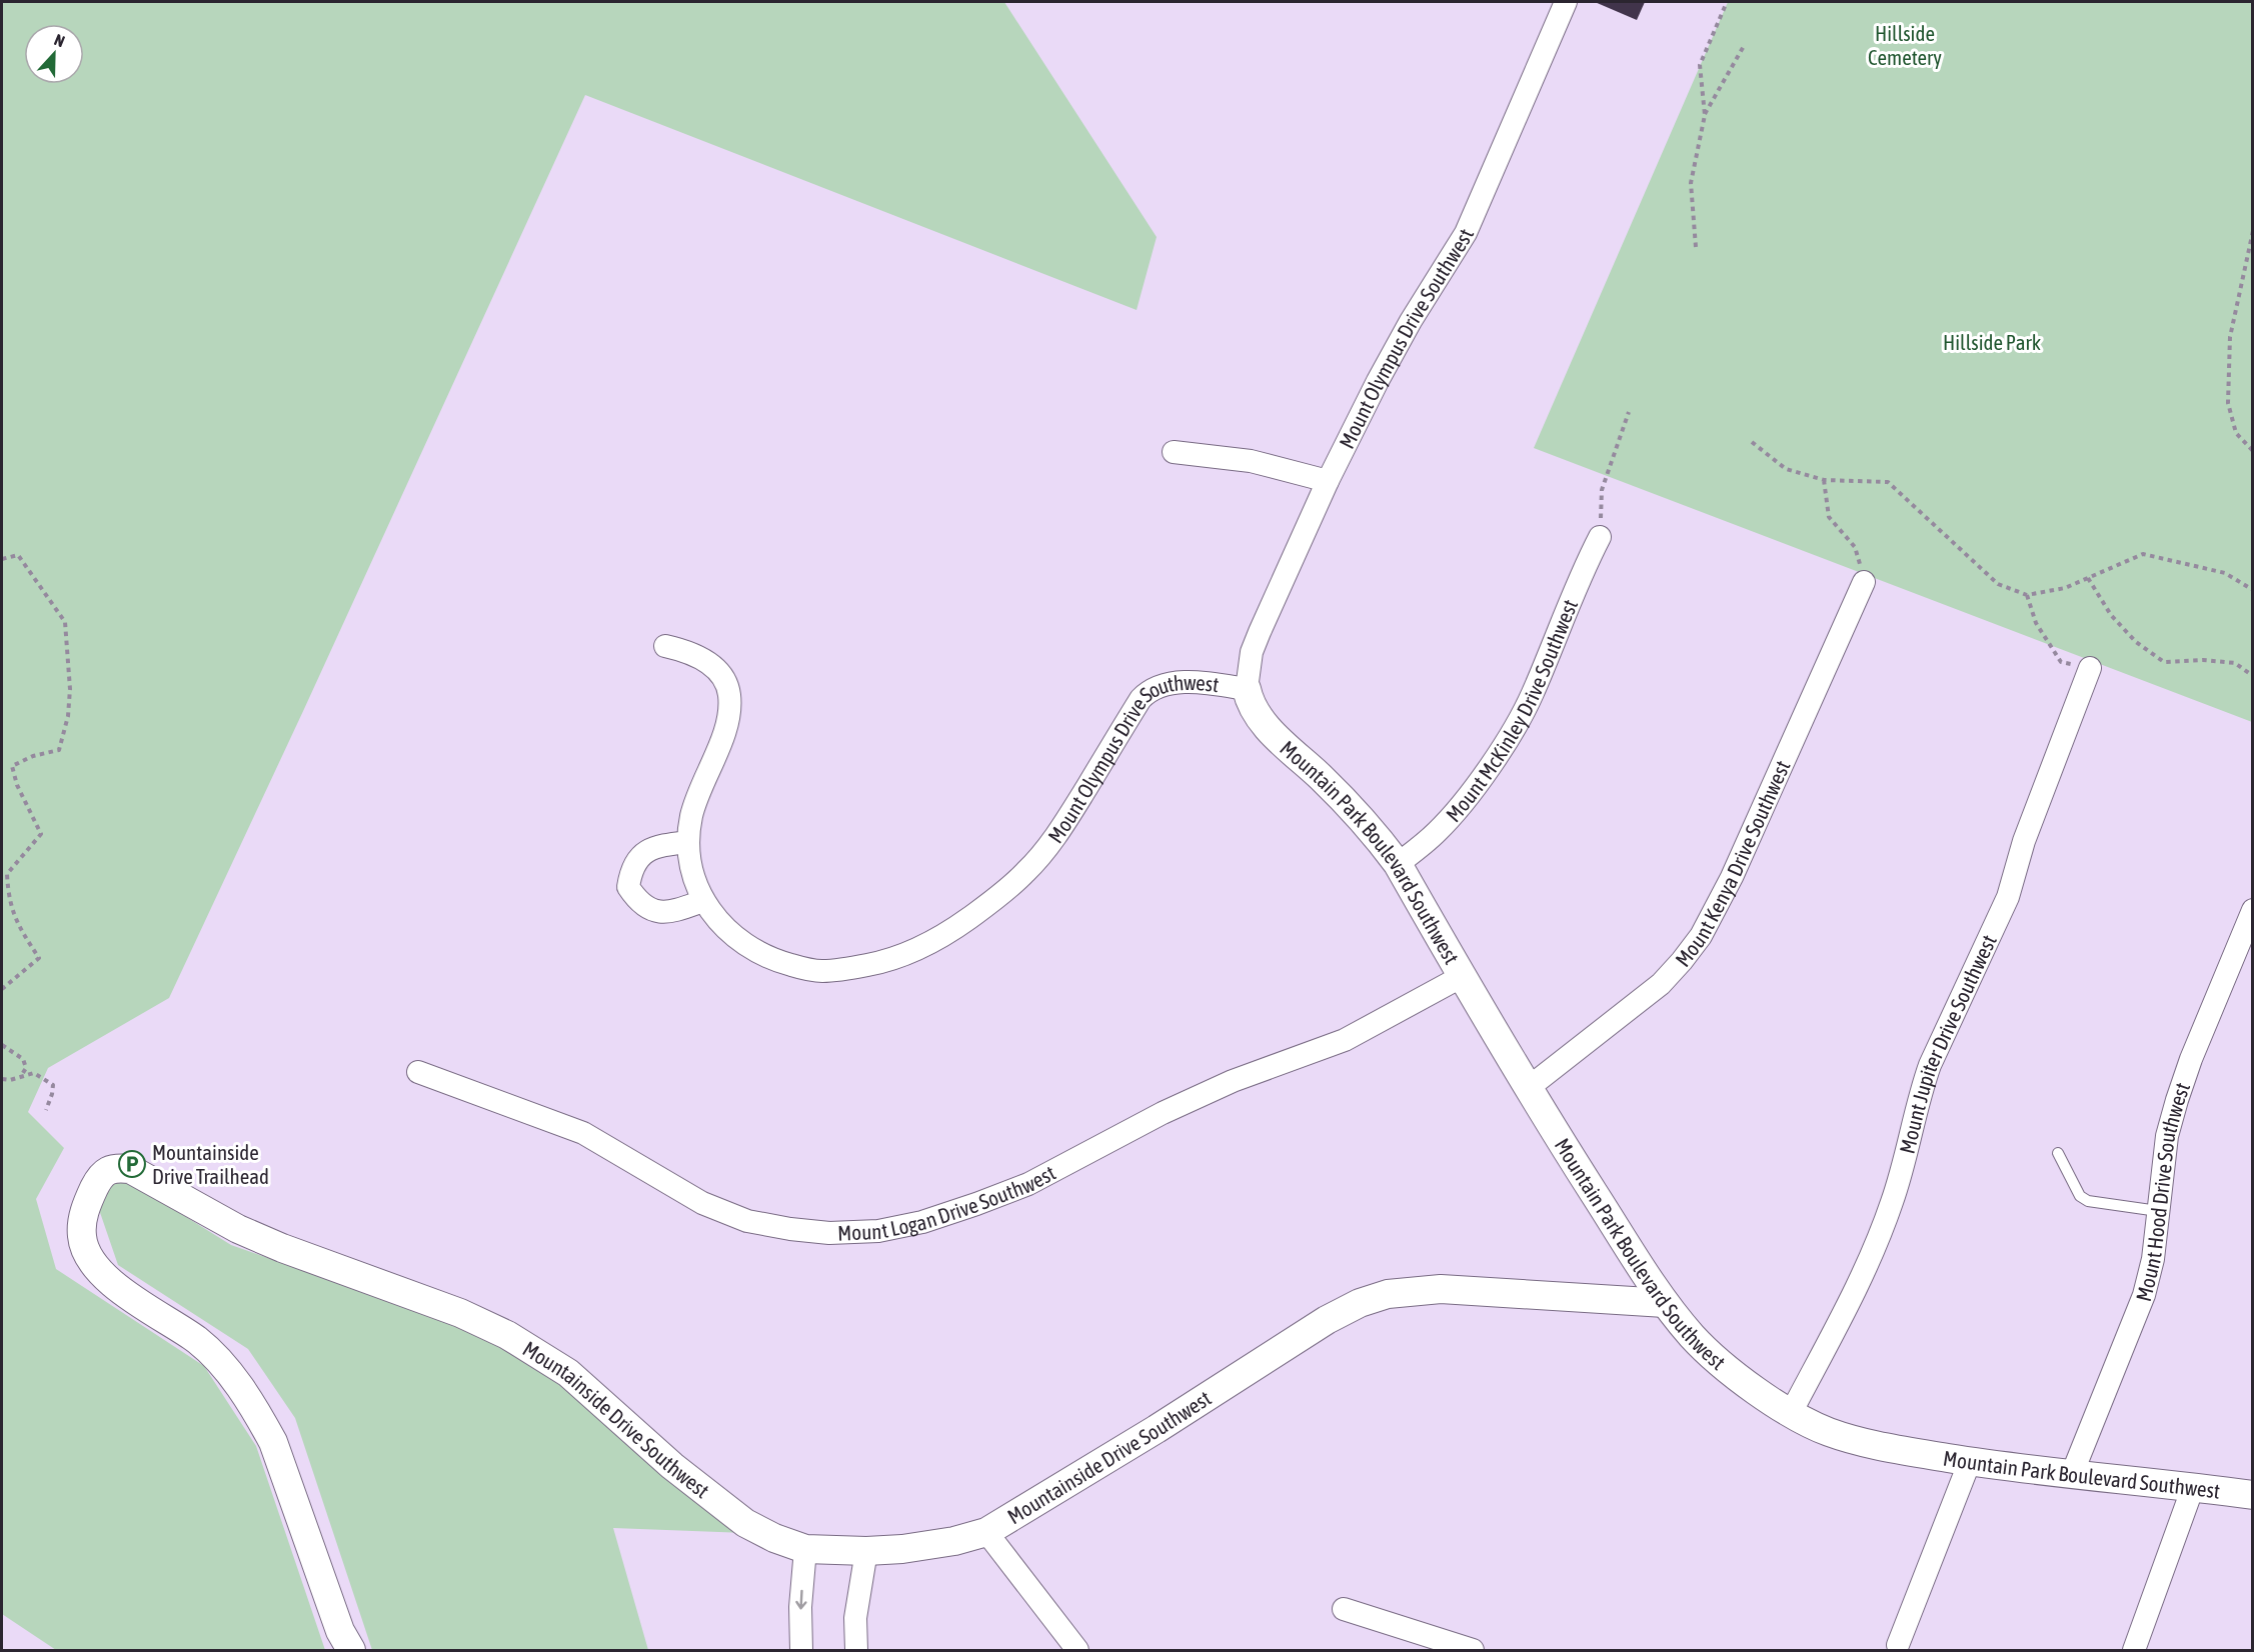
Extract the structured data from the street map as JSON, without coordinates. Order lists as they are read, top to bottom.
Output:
{
  "streets": {
    "street": [
      "Mount Olympus Drive Southwest",
      "Mount McKinley Drive Southwest",
      "Mountain Park Boulevard Southwest",
      "Mount Kenya Drive Southwest",
      "Mount Jupiter Drive Southwest",
      "Mount Hood Drive Southwest",
      "Mount Logan Drive Southwest",
      "Mountainside Drive Southwest"
    ]
  },
  "crossings": [
    ["Mount Olympus Drive Southwest", "Mountain Park Boulevard Southwest"],
    ["Mount McKinley Drive Southwest", "Mountain Park Boulevard Southwest"],
    ["Mountain Park Boulevard Southwest", "Mount Kenya Drive Southwest"],
    ["Mountain Park Boulevard Southwest", "Mount Jupiter Drive Southwest"],
    ["Mountain Park Boulevard Southwest", "Mount Hood Drive Southwest"],
    ["Mountain Park Boulevard Southwest", "Mount Logan Drive Southwest"],
    ["Mountain Park Boulevard Southwest", "Mountainside Drive Southwest"]
  ],
  "parks": ["Hillside Cemetery", "Hillside Park"],
  "places": {
    "parking": ["Mountainside Drive Trailhead"]
  },
  "north": "top"
}
